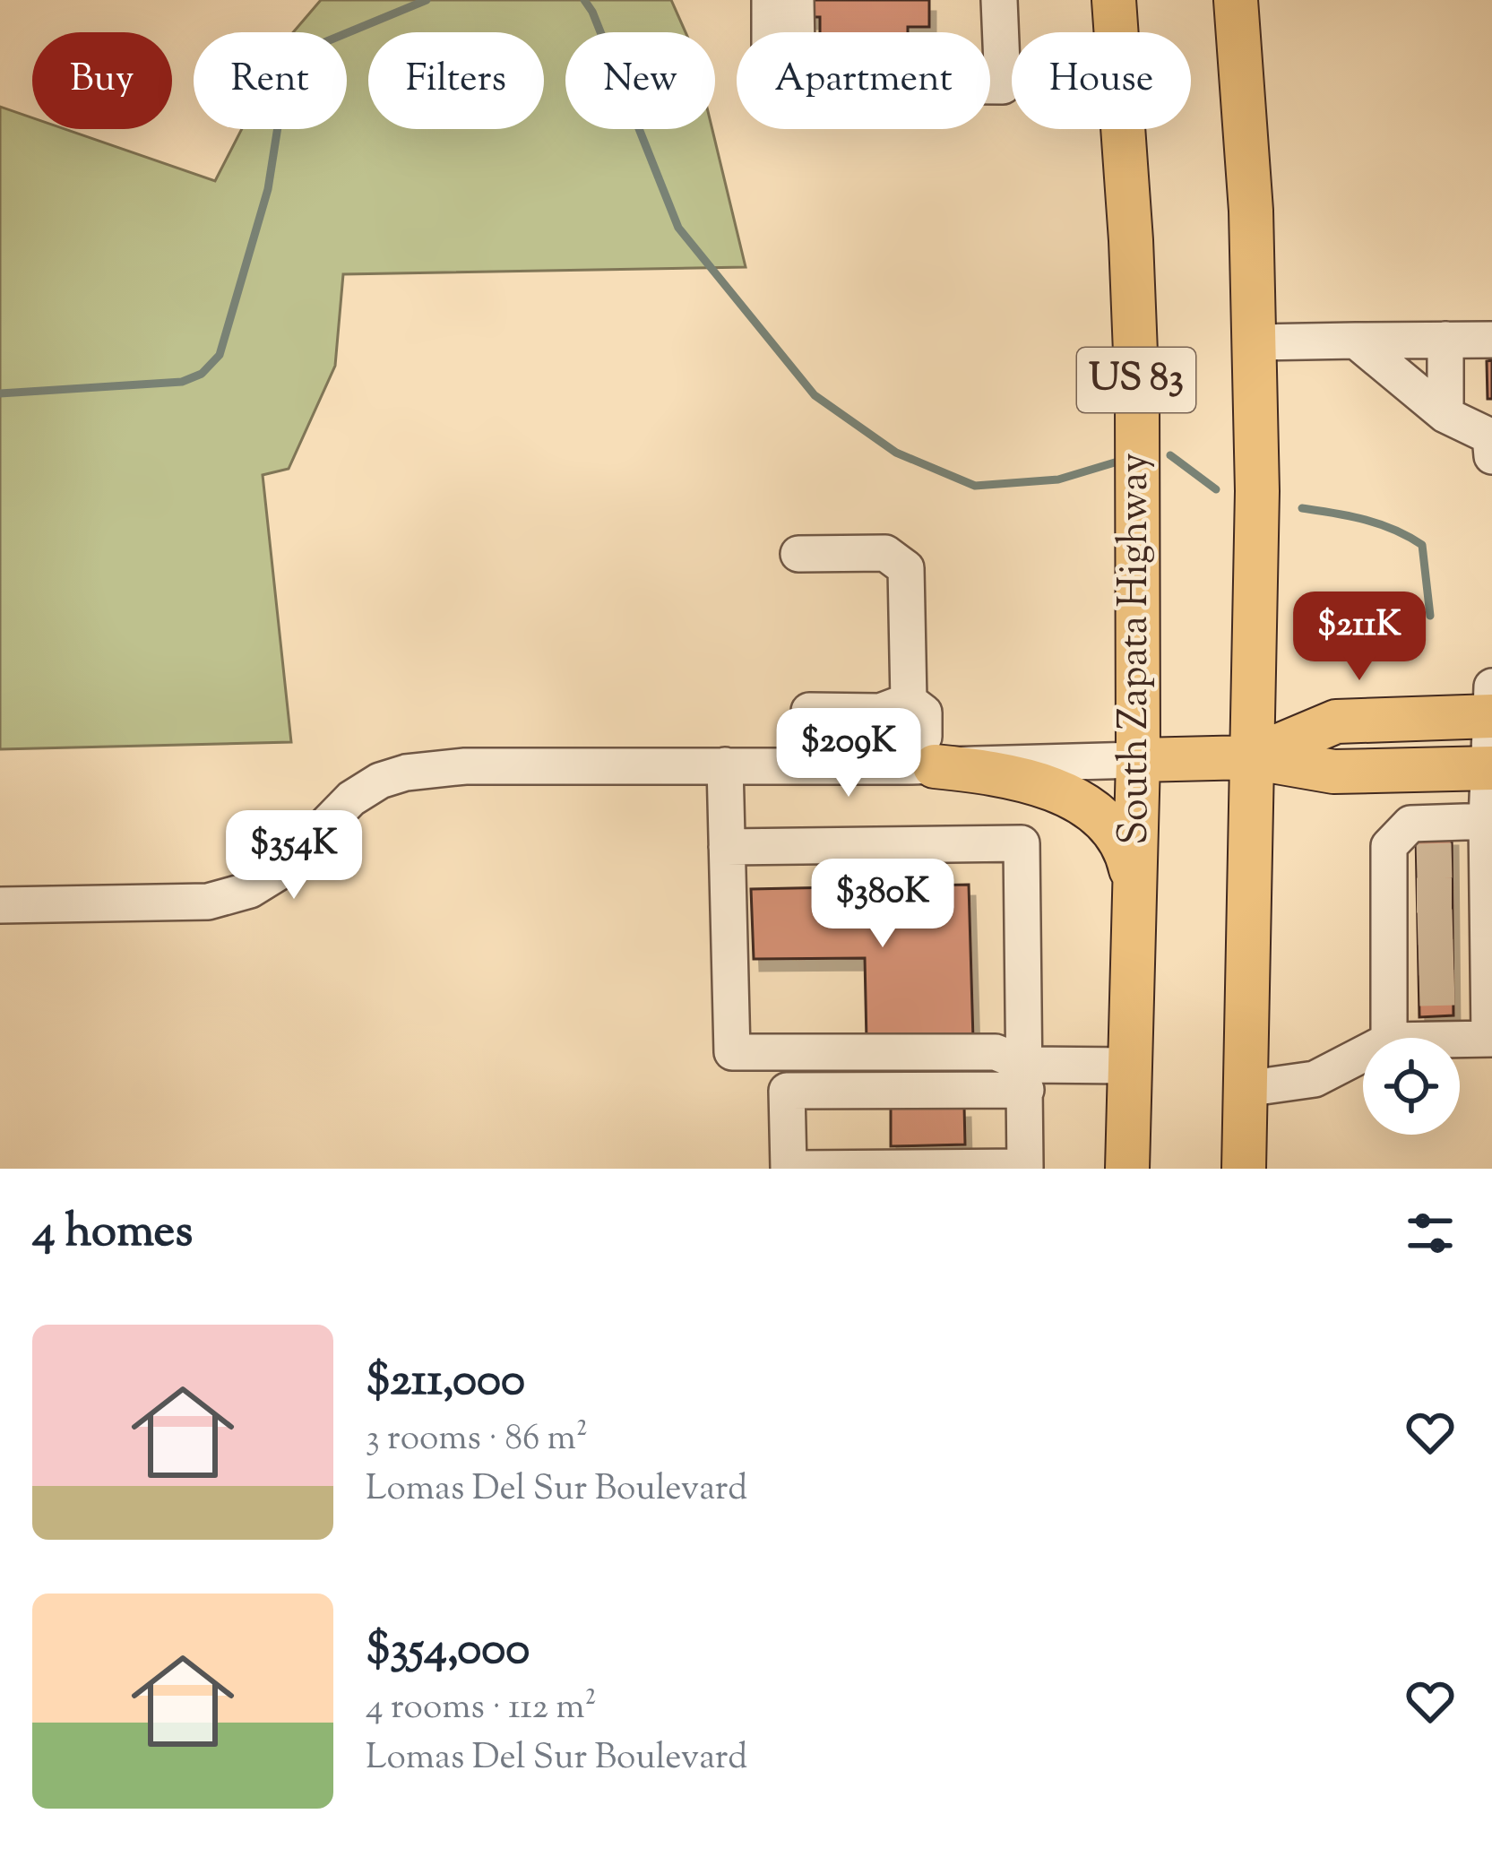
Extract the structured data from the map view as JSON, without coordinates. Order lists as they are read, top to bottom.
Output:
{
  "streets": {
    "main road": ["US 83", "South Zapata Highway"]
  },
  "page": {
    "chip": [
      "Buy",
      "Rent",
      "Filters",
      "New",
      "Apartment",
      "House"
    ],
    "price": [
      "$211K",
      "$209K",
      "$354K",
      "$380K"
    ],
    "heading": "4 homes",
    "list": [
      {
        "name": "$211,000",
        "note": "3 rooms · 86 m² · Lomas Del Sur Boulevard"
      },
      {
        "name": "$354,000",
        "note": "4 rooms · 112 m² · Lomas Del Sur Boulevard"
      }
    ]
  }
}
